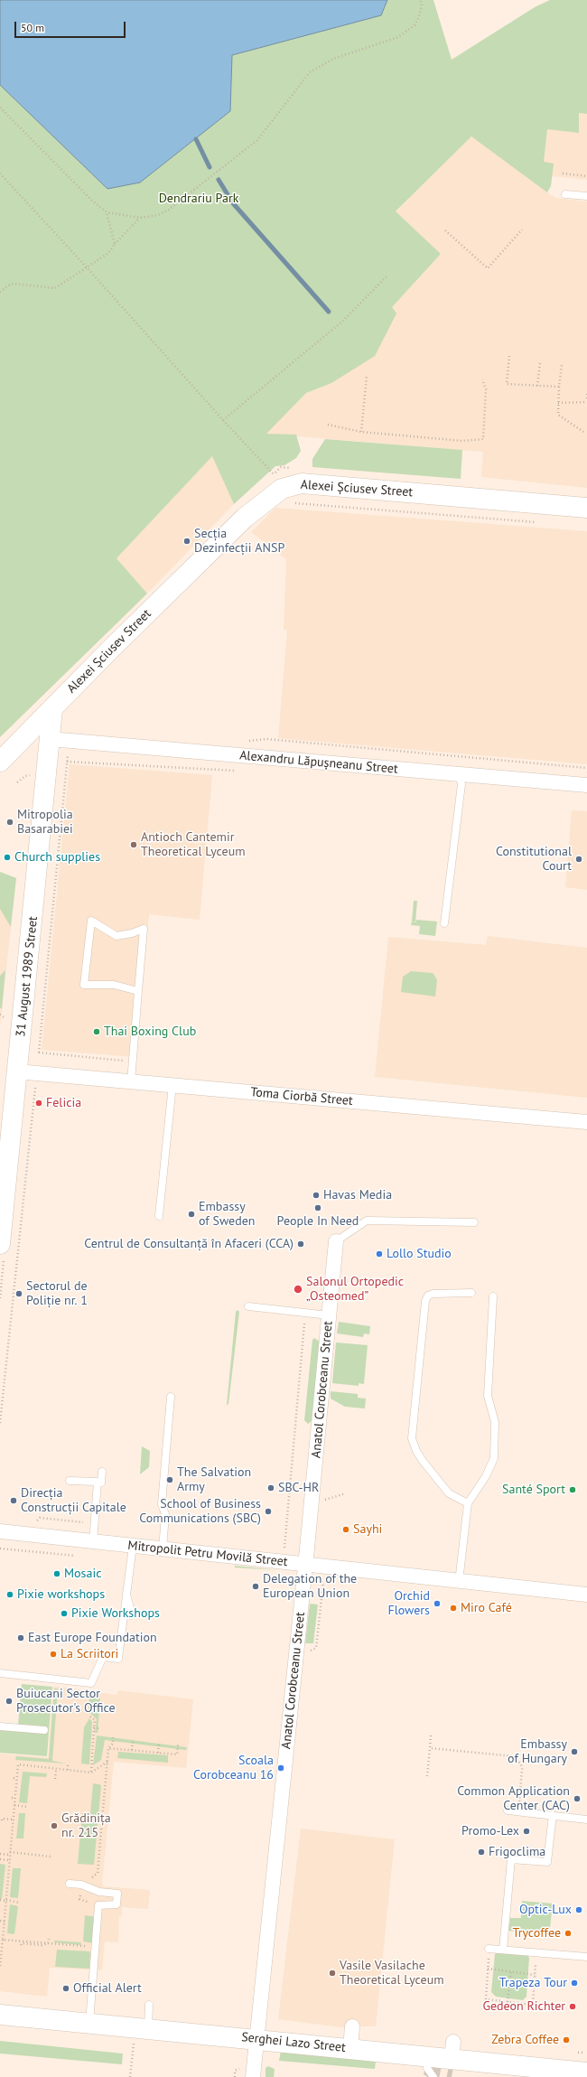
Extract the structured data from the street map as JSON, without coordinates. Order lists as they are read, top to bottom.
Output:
{
  "streets": {
    "main road": ["Alexei Șciusev Street", "31 August 1989 Street", "Serghei Lazo Street"],
    "street": [
      "Alexandru Lăpușneanu Street",
      "Toma Ciorbă Street",
      "Anatol Corobceanu Street",
      "Mitropolit Petru Movilă Street"
    ]
  },
  "crossings": [
    ["Alexei Șciusev Street", "31 August 1989 Street"],
    ["Alexandru Lăpușneanu Street", "31 August 1989 Street"],
    ["31 August 1989 Street", "Toma Ciorbă Street"],
    ["Anatol Corobceanu Street", "Mitropolit Petru Movilă Street"],
    ["Anatol Corobceanu Street", "Serghei Lazo Street"]
  ],
  "parks": ["Dendrariu Park"],
  "places": [
    "Secția Dezinfecții ANSP",
    "Mitropolia Basarabiei",
    "Antioch Cantemir Theoretical Lyceum",
    "Church supplies",
    "Constitutional Court",
    "Thai Boxing Club",
    "Felicia",
    "Havas Media",
    "People In Need",
    "Embassy of Sweden",
    "Centrul de Consultanță în Afaceri (CCA)",
    "Lollo Studio",
    "Salonul Ortopedic „Osteomed”",
    "Sectorul de Poliție nr. 1",
    "The Salvation Army",
    "SBC-HR",
    "Santé Sport",
    "Direcția Construcții Capitale",
    "School of Business Communications (SBC)",
    "Sayhi",
    "Mosaic",
    "Delegation of the European Union",
    "Pixie workshops",
    "Orchid Flowers",
    "Miro Café",
    "Pixie Workshops",
    "East Europe Foundation",
    "La Scriitori",
    "Buiucani Sector Prosecutor's Office",
    "Embassy of Hungary",
    "Scoala Corobceanu 16",
    "Common Application Center (CAC)",
    "Grădinița nr. 215",
    "Promo-Lex",
    "Frigoclima",
    "Optic-Lux",
    "Trycoffee",
    "Vasile Vasilache Theoretical Lyceum",
    "Trapeza Tour",
    "Official Alert",
    "Gedeon Richter",
    "Zebra Coffee"
  ],
  "scale_bar": "50 m"
}
